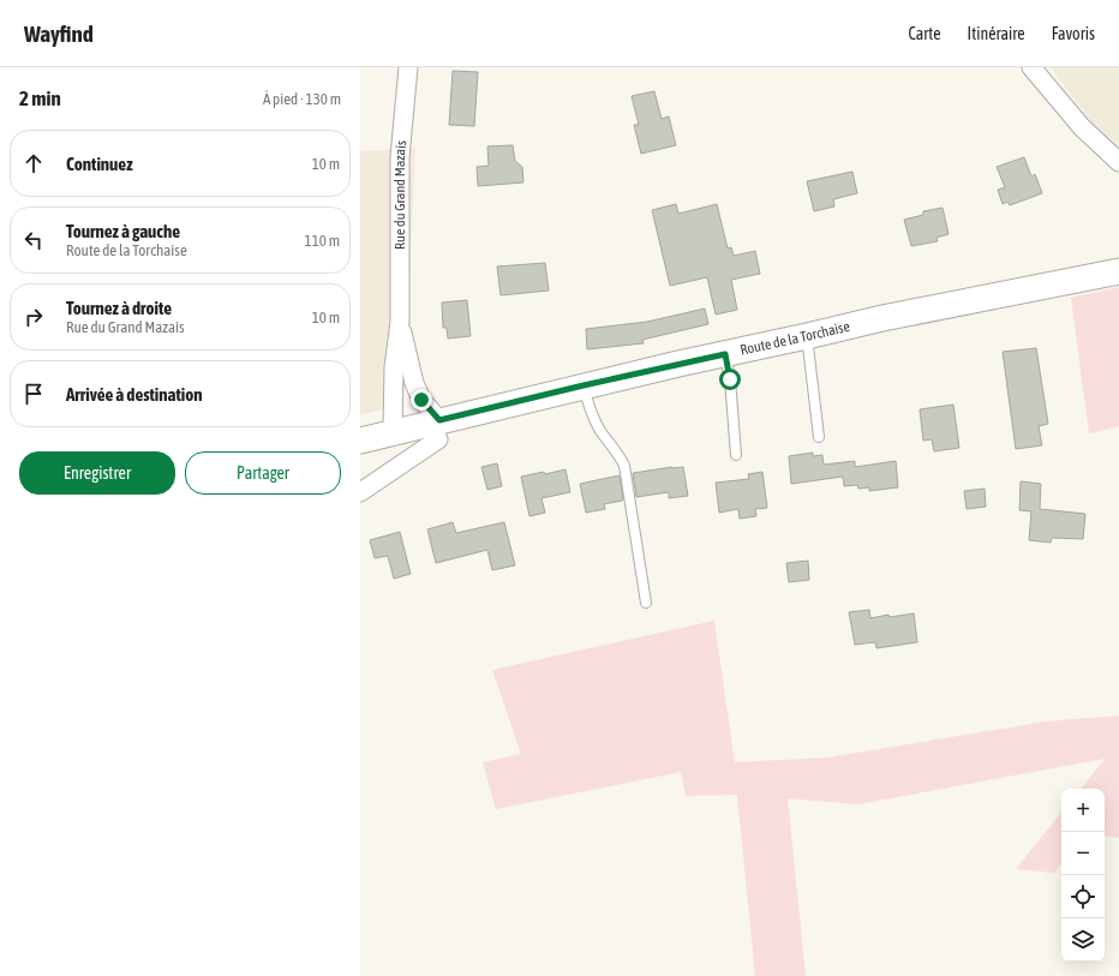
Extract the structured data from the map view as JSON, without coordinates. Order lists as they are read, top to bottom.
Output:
{
  "streets": {
    "main road": ["Route de la Torchaise"],
    "street": ["Rue du Grand Mazais"]
  },
  "crossings": [
    ["Rue du Grand Mazais", "Route de la Torchaise"]
  ],
  "page": {
    "header": "Wayfind",
    "nav": ["Carte", "Itinéraire", "Favoris"],
    "heading": ["2 min", "À pied · 130 m"],
    "list": [
      ["Continuez", "10 m"],
      ["Tournez à gauche", "Route de la Torchaise", "110 m"],
      ["Tournez à droite", "Rue du Grand Mazais", "10 m"],
      "Arrivée à destination"
    ],
    "buttons": ["Enregistrer", "Partager"],
    "map_buttons": ["+", "−"]
  }
}
